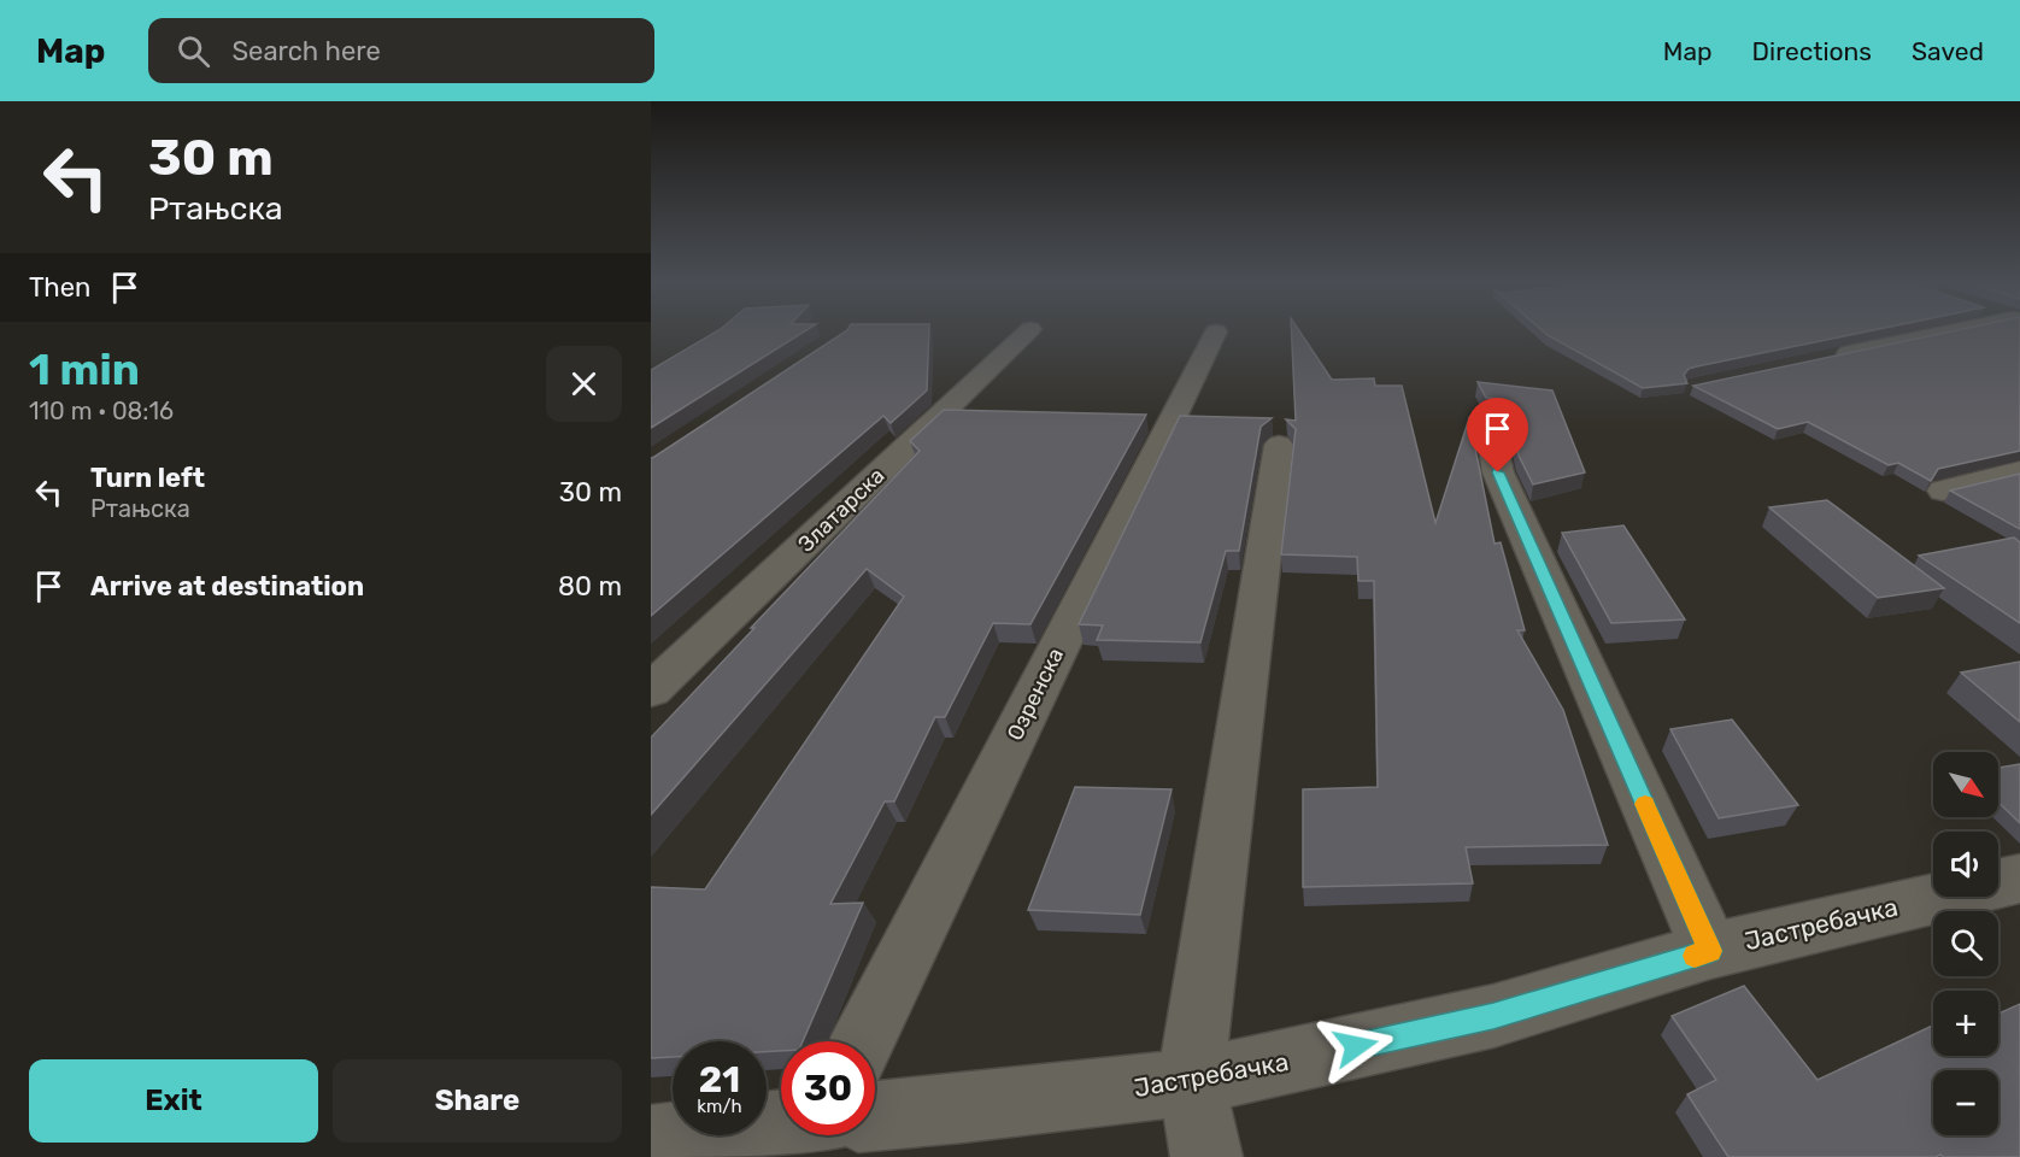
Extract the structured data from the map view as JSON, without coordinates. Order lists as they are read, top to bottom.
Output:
{
  "streets": {
    "street": ["Златарска", "Озренска", "Јастребачка"]
  },
  "north": "bottom right",
  "page": {
    "header": "Map",
    "search": "Search here",
    "nav": ["Map", "Directions", "Saved"],
    "turn": ["30 m", "Ртањска"],
    "then": "Then",
    "heading": ["1 min", "110 m · 08:16"],
    "list": [
      {
        "name": "Turn left",
        "note": "Ртањска",
        "value": "30 m"
      },
      {
        "name": "Arrive at destination",
        "value": "80 m"
      }
    ],
    "map_buttons": ["+", "−"],
    "speed": "21 km/h",
    "limit": "30",
    "buttons": ["Exit", "Share"]
  }
}
